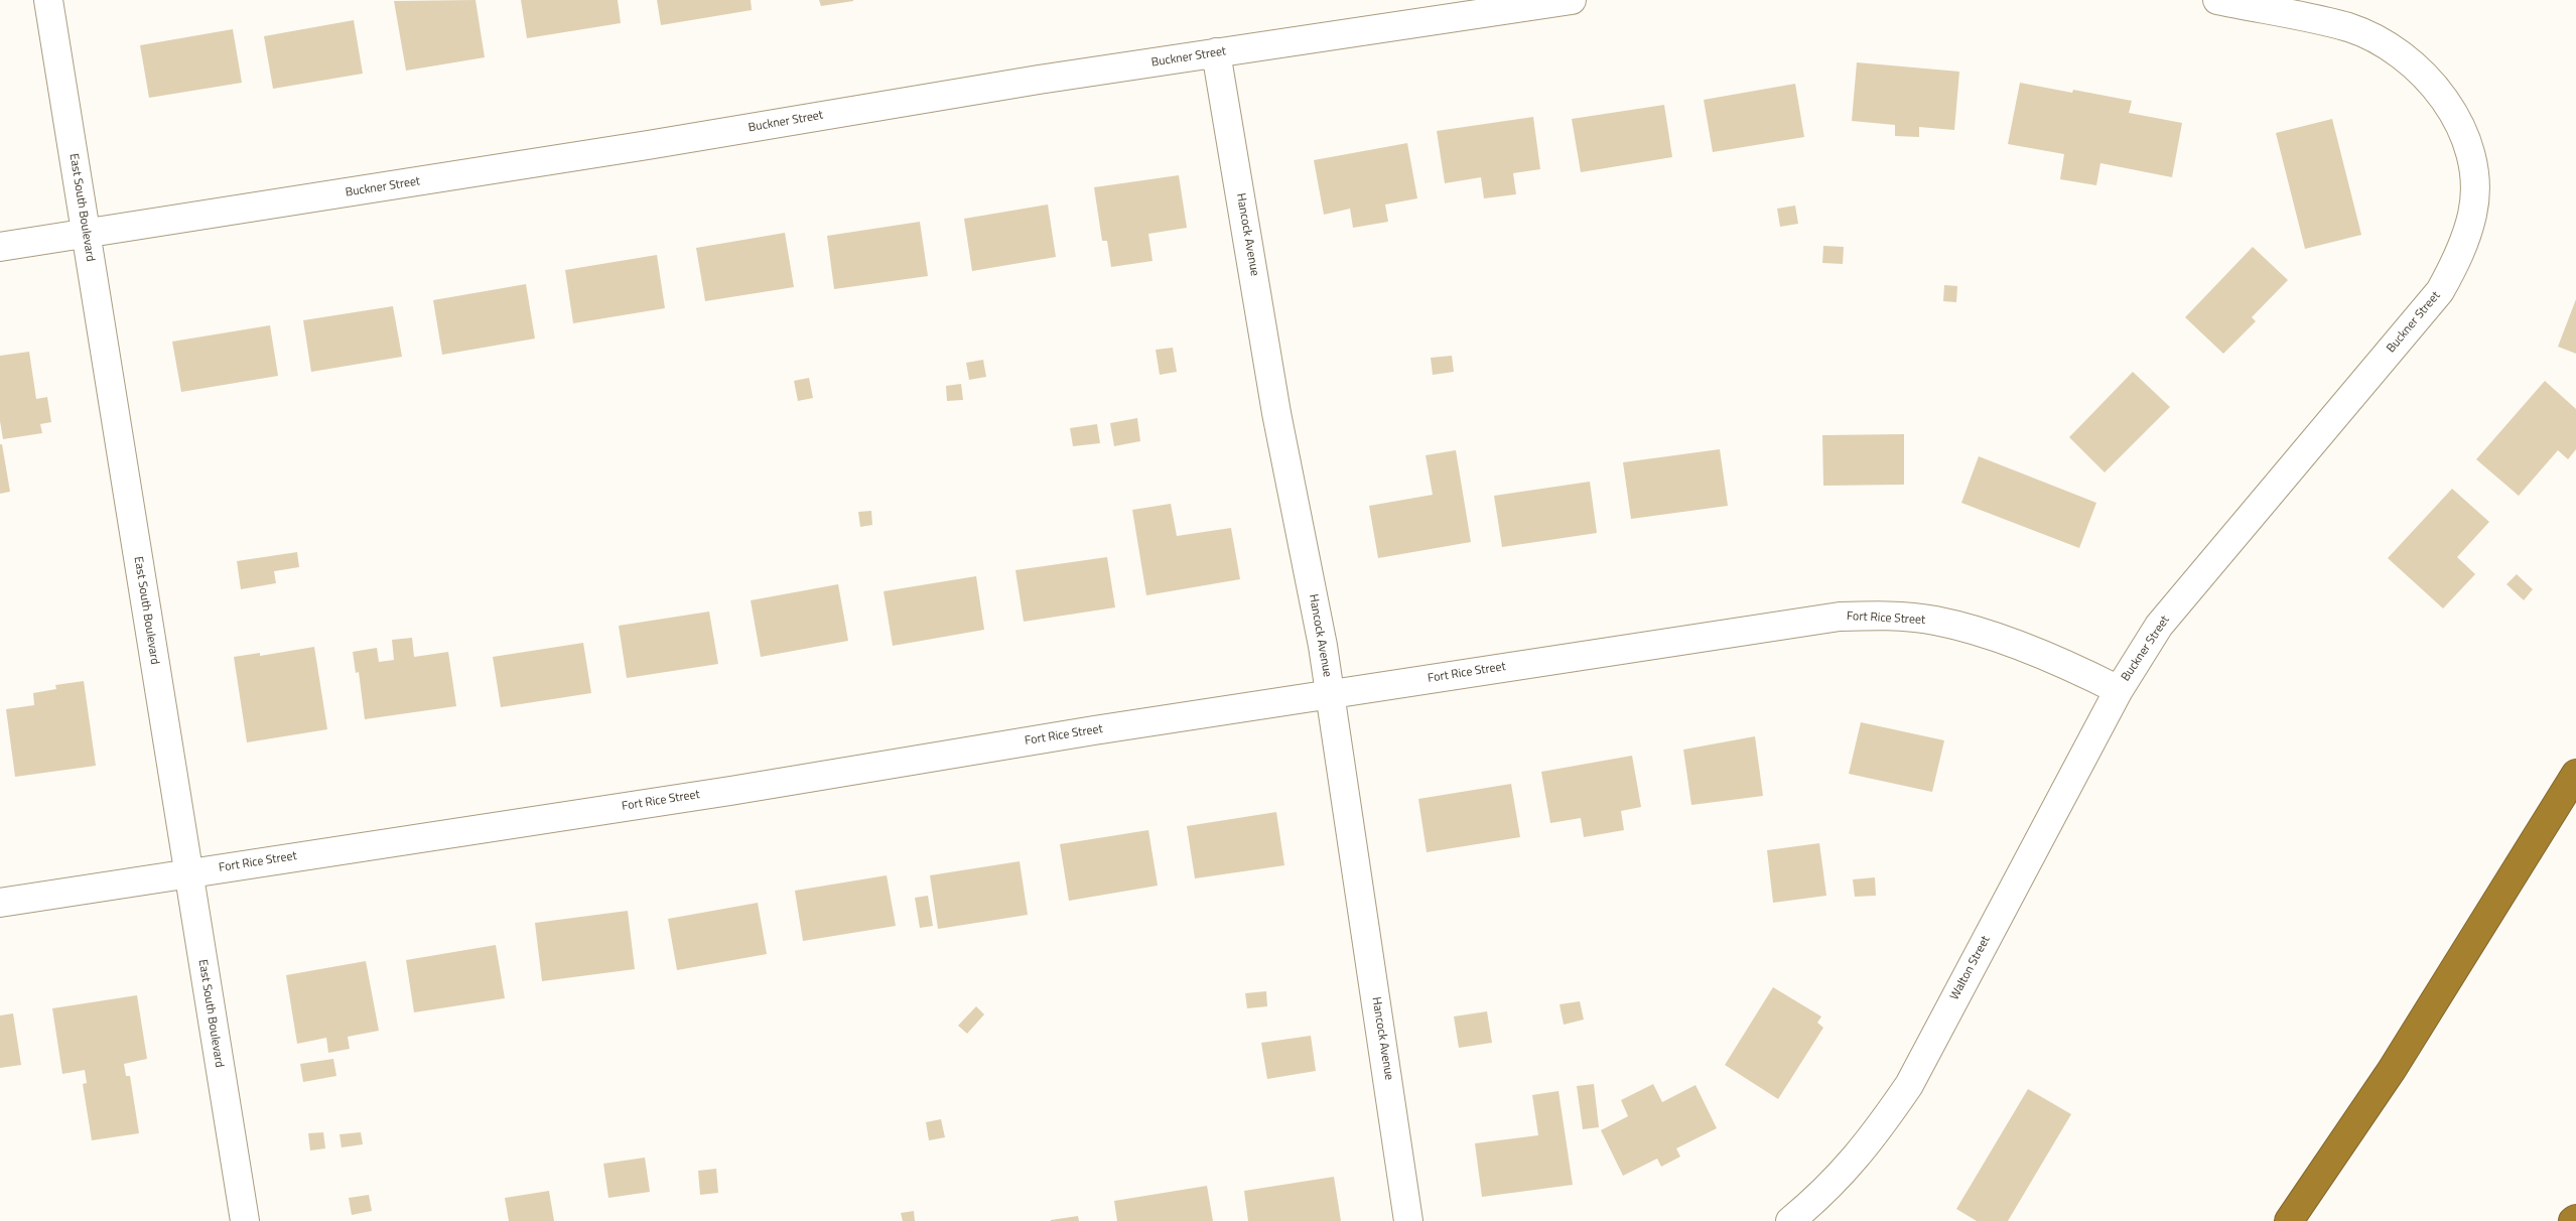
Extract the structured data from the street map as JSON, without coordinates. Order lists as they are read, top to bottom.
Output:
{
  "streets": {
    "street": [
      "Buckner Street",
      "East South Boulevard",
      "Hancock Avenue",
      "Fort Rice Street",
      "Walton Street"
    ]
  },
  "crossings": [
    ["Buckner Street", "East South Boulevard"],
    ["Buckner Street", "Hancock Avenue"],
    ["Buckner Street", "Fort Rice Street"],
    ["Buckner Street", "Walton Street"],
    ["East South Boulevard", "Fort Rice Street"],
    ["Hancock Avenue", "Fort Rice Street"],
    ["Fort Rice Street", "Walton Street"]
  ]
}
